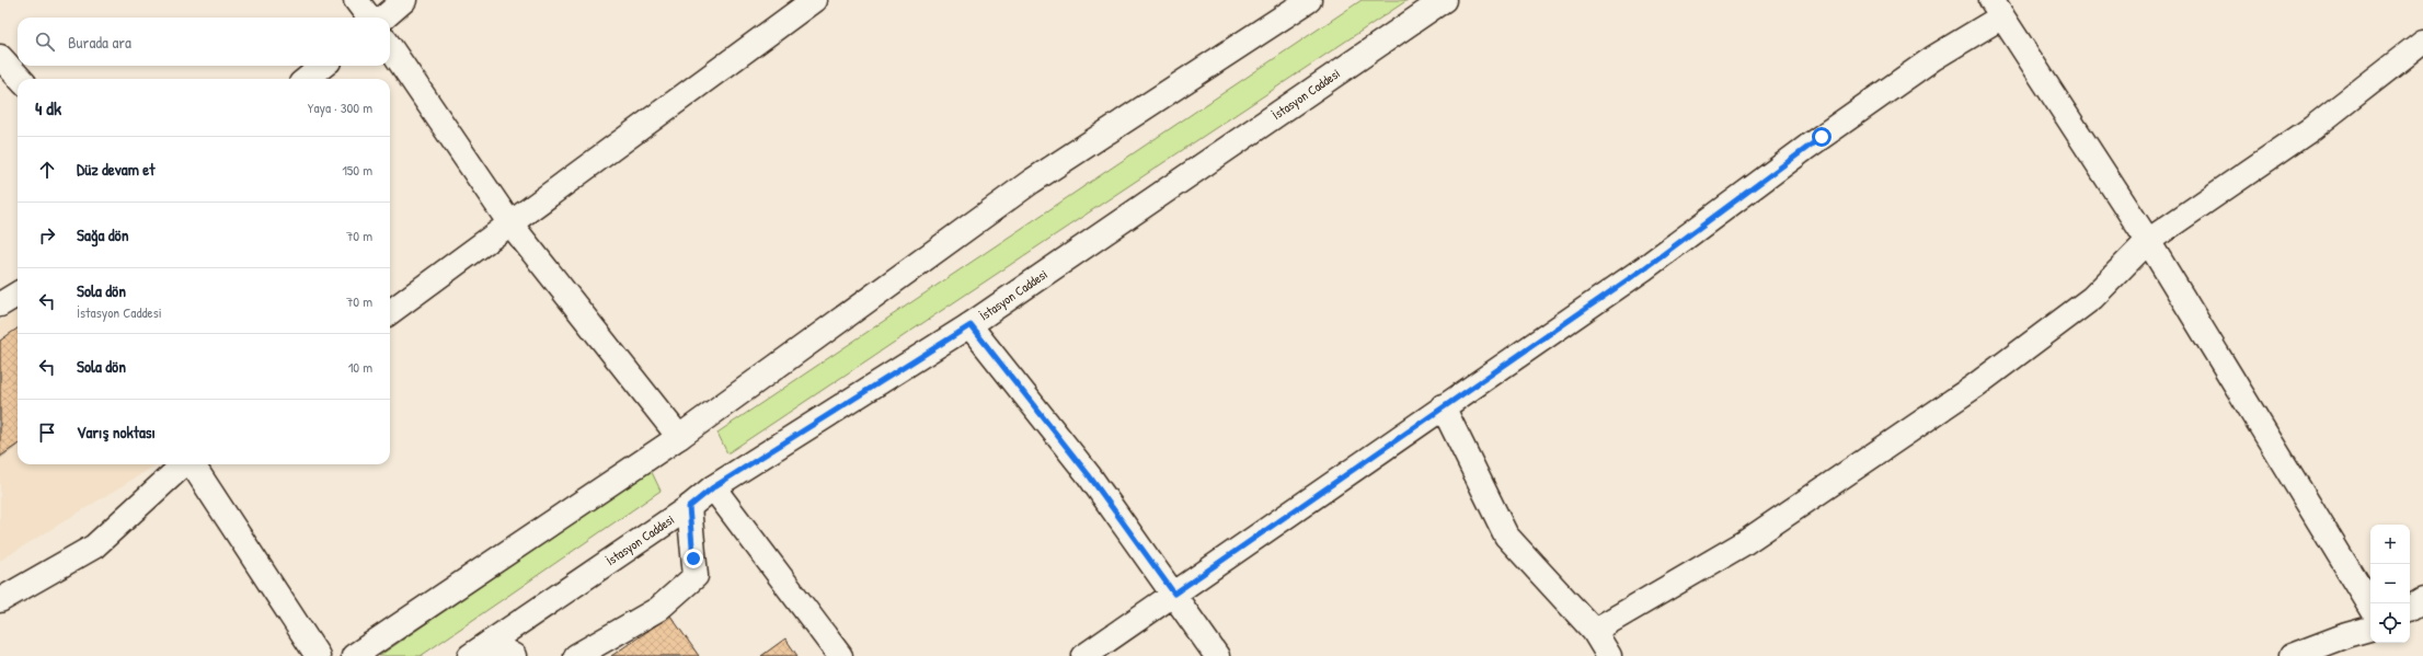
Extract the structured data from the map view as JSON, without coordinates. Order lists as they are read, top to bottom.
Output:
{
  "streets": {
    "street": ["İstasyon Caddesi"]
  },
  "page": {
    "search": "Burada ara",
    "heading": ["4 dk", "Yaya · 300 m"],
    "list": [
      ["Düz devam et", "150 m"],
      ["Sağa dön", "70 m"],
      ["Sola dön", "İstasyon Caddesi", "70 m"],
      ["Sola dön", "10 m"],
      "Varış noktası"
    ],
    "map_buttons": ["+", "−"]
  }
}
